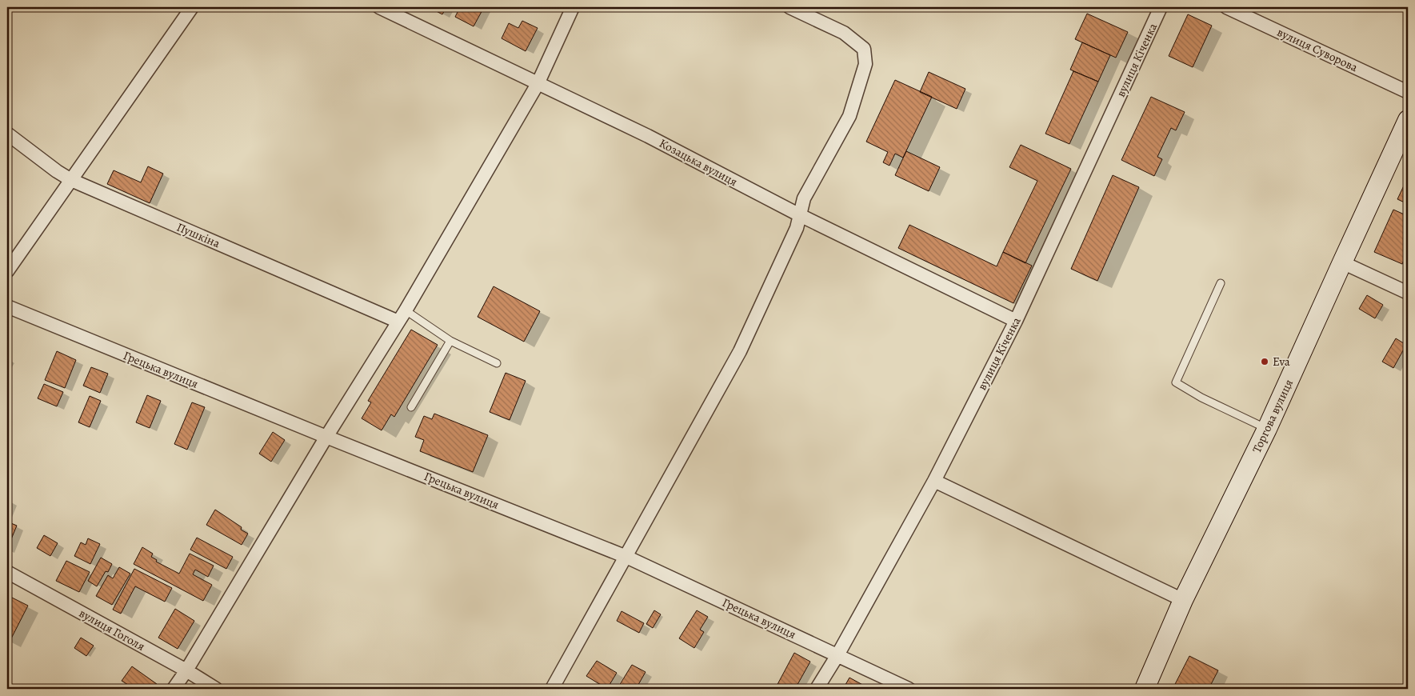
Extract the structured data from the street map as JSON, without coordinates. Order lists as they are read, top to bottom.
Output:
{
  "streets": {
    "main road": ["Торгова вулиця"],
    "street": [
      "вулиця Суворова",
      "вулиця Кіченка",
      "Козацька вулиця",
      "Пушкіна",
      "Грецька вулиця",
      "вулиця Гоголя"
    ]
  },
  "crossings": [
    ["вулиця Кіченка", "Козацька вулиця"],
    ["вулиця Кіченка", "Грецька вулиця"]
  ],
  "places": ["Eva"]
}
